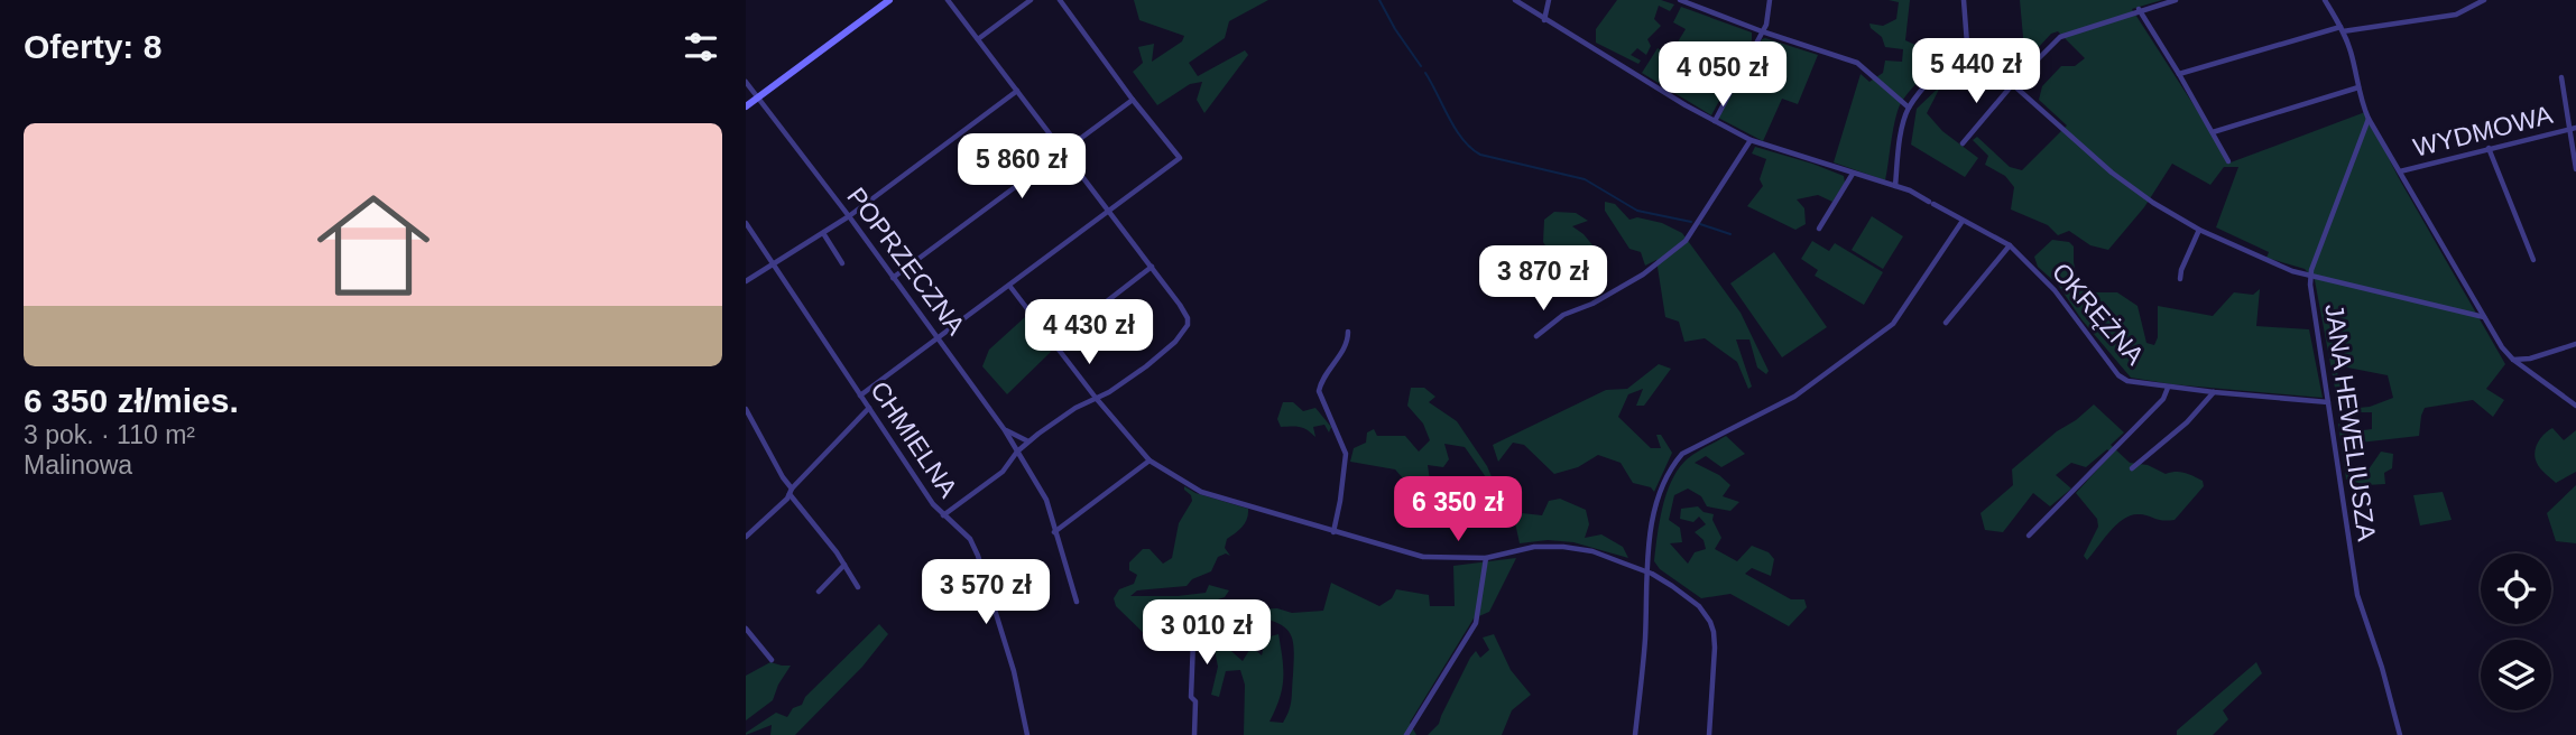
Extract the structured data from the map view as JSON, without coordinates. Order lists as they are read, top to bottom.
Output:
{
  "streets": {
    "street": [
      "WYDMOWA",
      "POPRZECZNA",
      "OKRĘŻNA",
      "JANA HEWELIUSZA",
      "CHMIELNA"
    ]
  },
  "crossings": [
    ["OKRĘŻNA", "JANA HEWELIUSZA"]
  ],
  "page": {
    "heading": "Oferty: 8",
    "price": [
      "5 440 zł",
      "4 050 zł",
      "5 860 zł",
      "3 870 zł",
      "4 430 zł",
      "6 350 zł",
      "3 570 zł",
      "3 010 zł"
    ],
    "list": [
      {
        "name": "6 350 zł/mies.",
        "note": "3 pok. · 110 m² · Malinowa"
      }
    ]
  }
}
